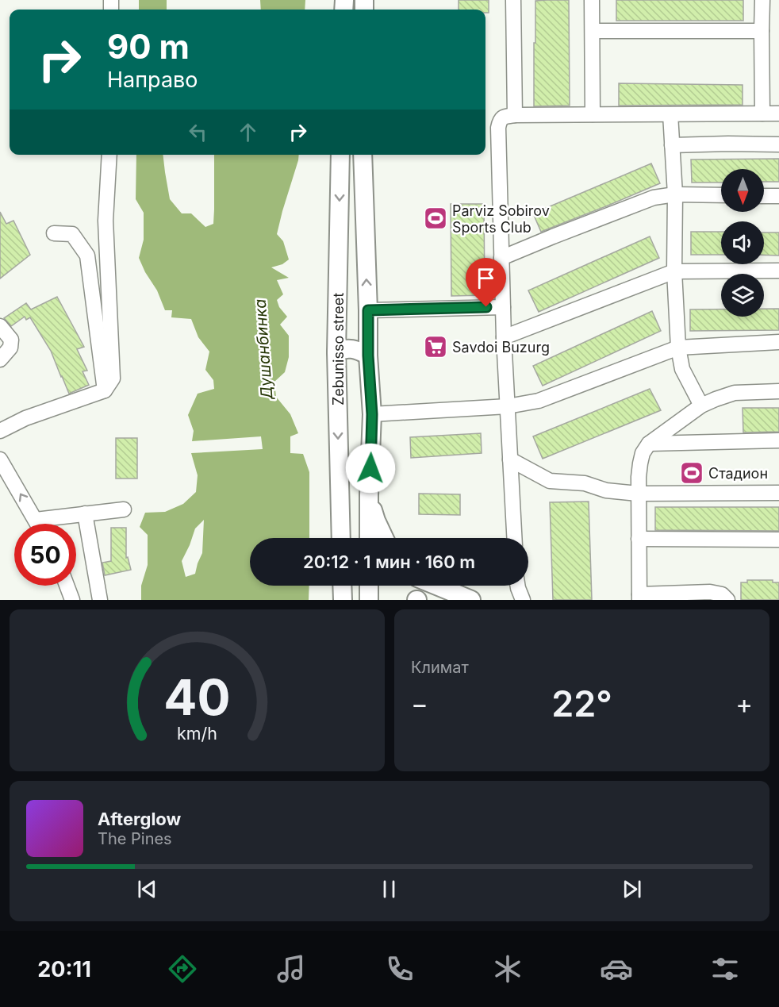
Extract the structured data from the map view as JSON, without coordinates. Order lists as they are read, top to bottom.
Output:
{
  "streets": {
    "main road": ["Zebunisso street"]
  },
  "water": ["Душанбинка"],
  "places": {
    "sports": ["Parviz Sobirov Sports Club", "Стадион"],
    "supermarket": ["Savdoi Buzurg"]
  },
  "north": "bottom",
  "page": {
    "turn": ["90 m", "Направо"],
    "limit": "50",
    "trip": "20:12 · 1 мин · 160 m",
    "tile": "Климат",
    "heat": ["−", "22°", "+"],
    "song": ["Afterglow", "The Pines"],
    "tabs": "20:11",
    "gauge": ["40", "km/h"]
  }
}
